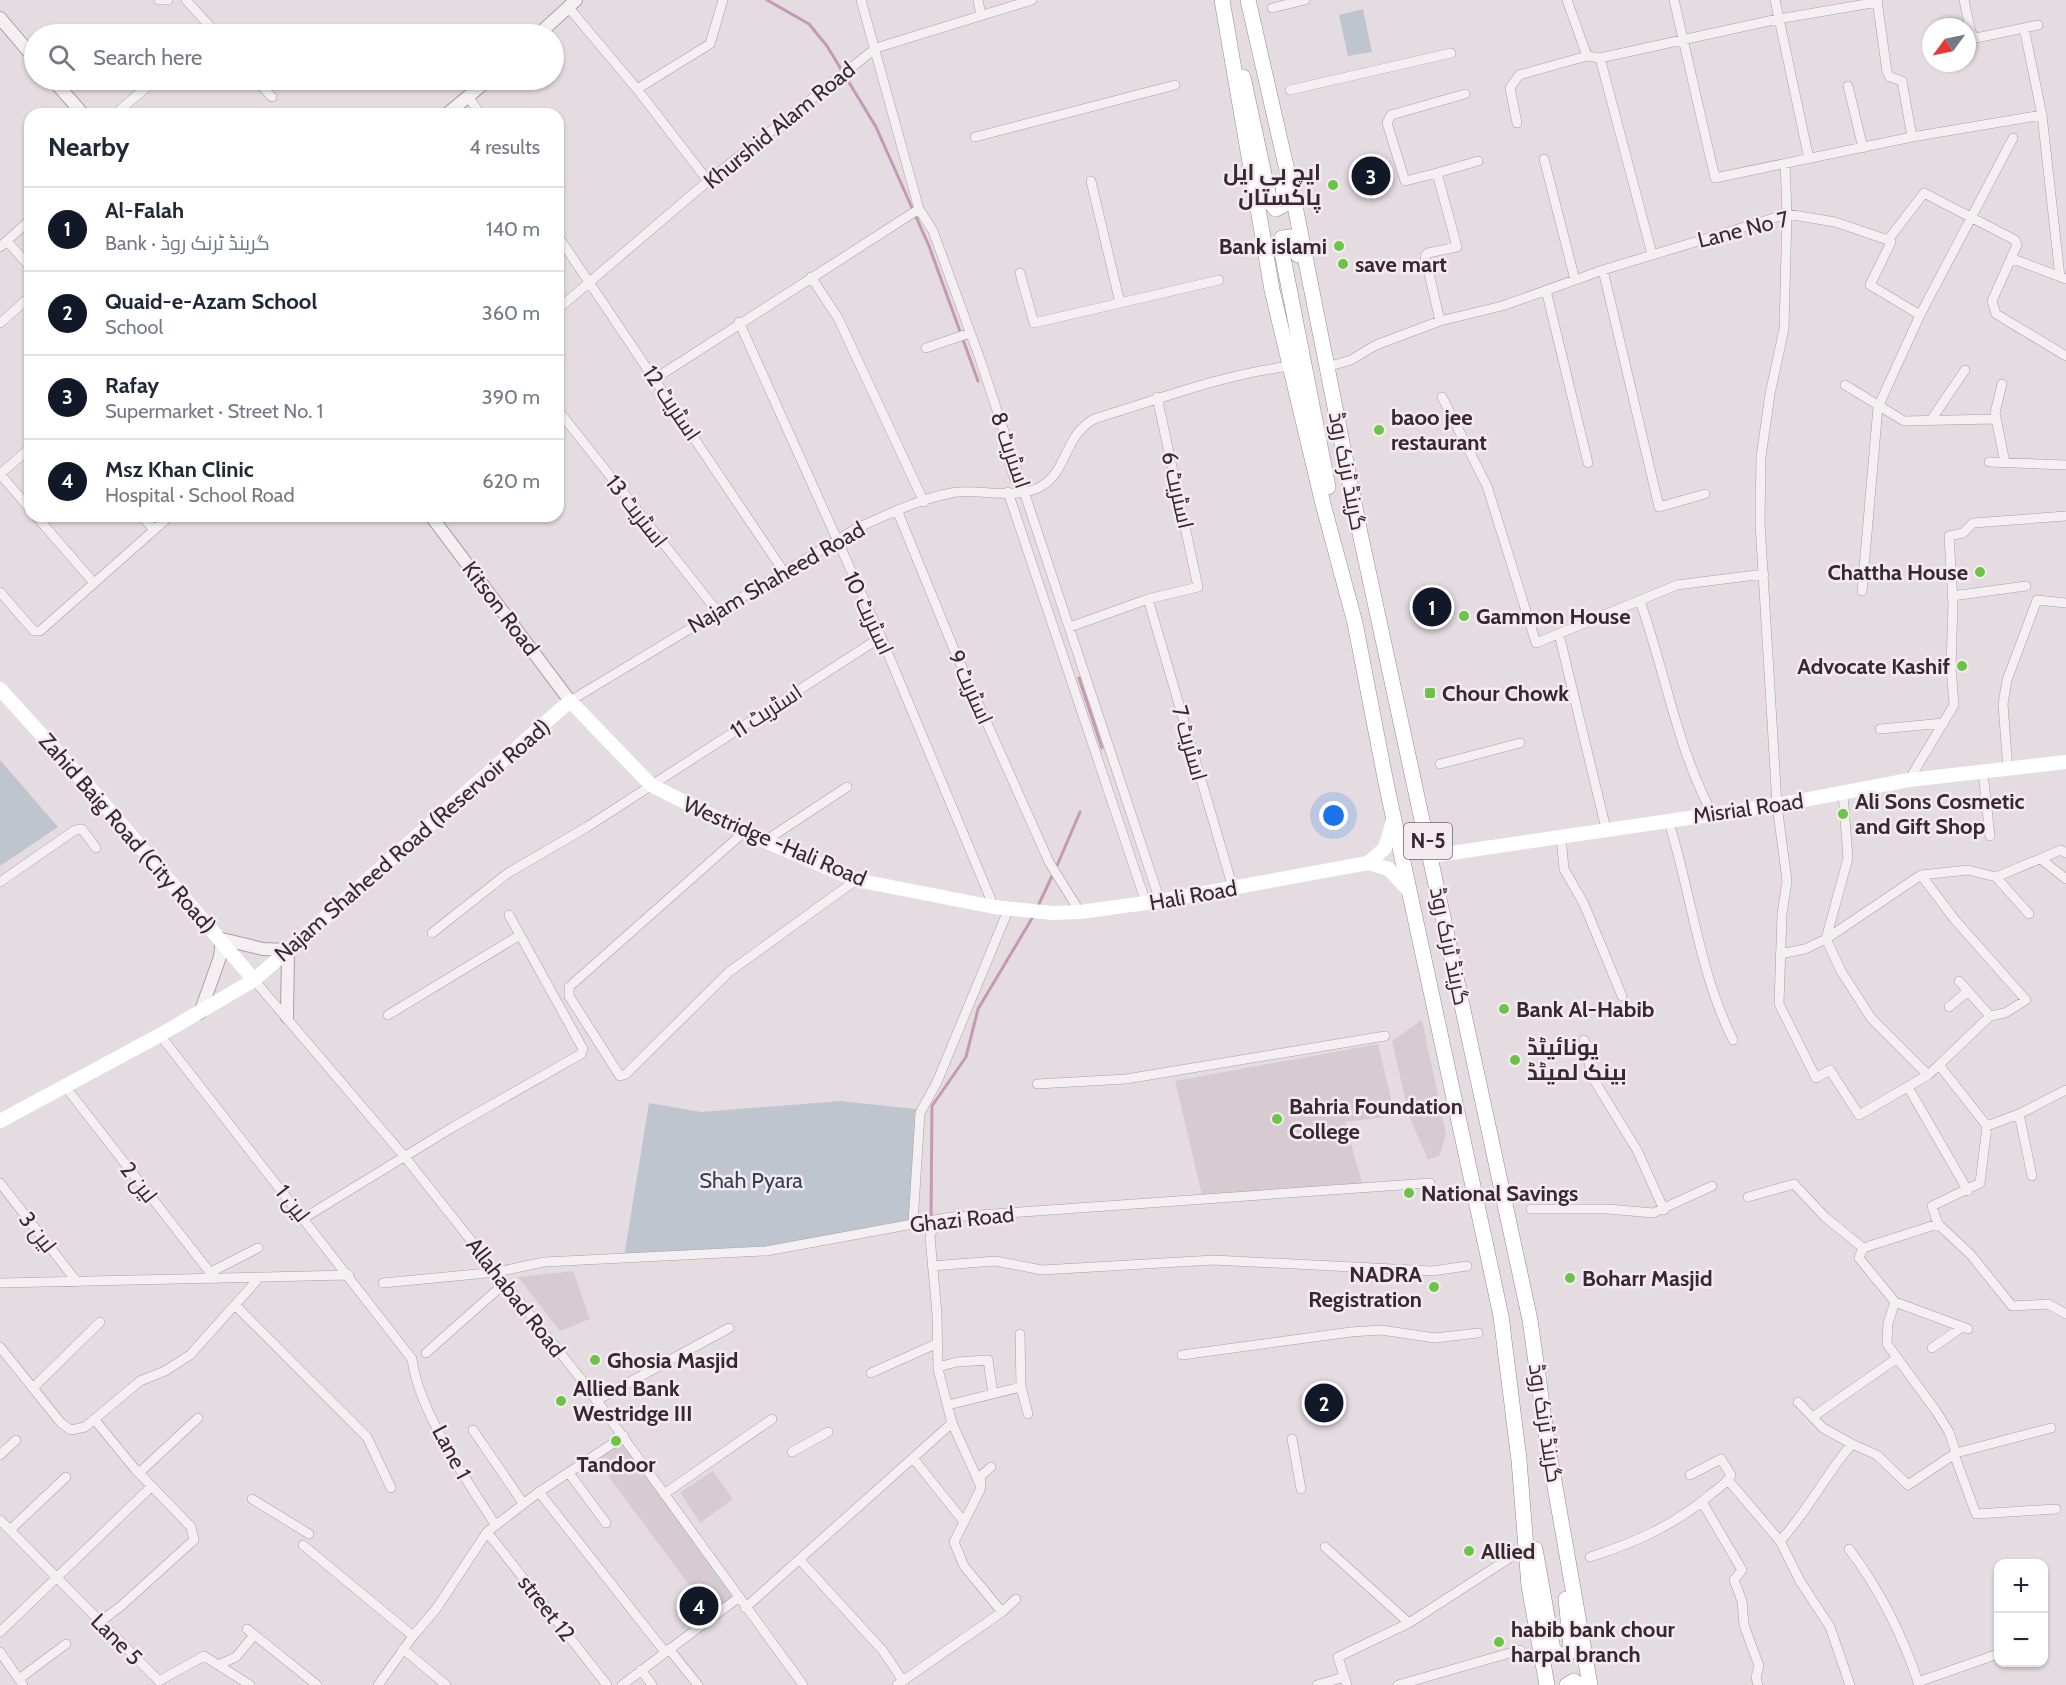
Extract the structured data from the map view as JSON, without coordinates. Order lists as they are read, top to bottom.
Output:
{
  "streets": {
    "highway": ["گرینڈ ٹرنک روڈ", "N-5"],
    "main road": [
      "Misrial Road",
      "Zahid Baig Road (City Road)",
      "Najam Shaheed Road (Reservoir Road)",
      "Westridge -Hali Road",
      "Hali Road"
    ],
    "street": [
      "Khurshid Alam Road",
      "Lane No 7",
      "اسٹریٹ 12",
      "اسٹریٹ 8",
      "اسٹریٹ 6",
      "اسٹریٹ 13",
      "Najam Shaheed Road",
      "Kitson Road",
      "اسٹریٹ 10",
      "اسٹریٹ 9",
      "اسٹریٹ 11",
      "اسٹریٹ 7",
      "لین 2",
      "لین 1",
      "Ghazi Road",
      "لین 3",
      "Allahabad Road",
      "Lane 1",
      "street 12",
      "Lane 5"
    ]
  },
  "crossings": [
    ["Khurshid Alam Road", "اسٹریٹ 12"],
    ["Khurshid Alam Road", "اسٹریٹ 8"],
    ["Lane No 7", "گرینڈ ٹرنک روڈ"],
    ["اسٹریٹ 12", "Najam Shaheed Road"],
    ["اسٹریٹ 8", "Najam Shaheed Road"],
    ["اسٹریٹ 8", "Hali Road"],
    ["گرینڈ ٹرنک روڈ", "Misrial Road"],
    ["اسٹریٹ 6", "اسٹریٹ 7"],
    ["اسٹریٹ 13", "Najam Shaheed Road"],
    ["Najam Shaheed Road", "Kitson Road"],
    ["Najam Shaheed Road", "اسٹریٹ 10"],
    ["Najam Shaheed Road", "اسٹریٹ 9"],
    ["Najam Shaheed Road", "Najam Shaheed Road (Reservoir Road)"],
    ["Najam Shaheed Road", "Westridge -Hali Road"],
    ["Kitson Road", "Najam Shaheed Road (Reservoir Road)"],
    ["Kitson Road", "Westridge -Hali Road"],
    ["اسٹریٹ 10", "اسٹریٹ 11"],
    ["اسٹریٹ 10", "Westridge -Hali Road"],
    ["اسٹریٹ 9", "Hali Road"],
    ["اسٹریٹ 11", "Westridge -Hali Road"],
    ["اسٹریٹ 7", "Hali Road"],
    ["Zahid Baig Road (City Road)", "Najam Shaheed Road (Reservoir Road)"],
    ["Zahid Baig Road (City Road)", "Allahabad Road"],
    ["Najam Shaheed Road (Reservoir Road)", "Westridge -Hali Road"],
    ["Najam Shaheed Road (Reservoir Road)", "لین 2"],
    ["Najam Shaheed Road (Reservoir Road)", "لین 1"],
    ["Najam Shaheed Road (Reservoir Road)", "Allahabad Road"],
    ["Westridge -Hali Road", "Hali Road"],
    ["لین 1", "Lane 1"],
    ["Ghazi Road", "Allahabad Road"]
  ],
  "parks": ["Shah Pyara"],
  "places": {
    "other": [
      "ایچ بی ایل پاکستان",
      "Bank islami",
      "save mart",
      "baoo jee restaurant",
      "Chattha House",
      "Gammon House",
      "Advocate Kashif",
      "Ali Sons Cosmetic and Gift Shop",
      "Bank Al-Habib",
      "یونائیٹڈ بینک لمیٹڈ",
      "Bahria Foundation College",
      "National Savings",
      "Boharr Masjid",
      "NADRA Registration",
      "Ghosia Masjid",
      "Allied Bank Westridge III",
      "Tandoor",
      "Allied",
      "habib bank chour harpal branch"
    ],
    "transit": ["Chour Chowk"]
  },
  "north": "bottom left",
  "page": {
    "search": "Search here",
    "heading": ["Nearby", "4 results"],
    "pins": [
      "3",
      "1",
      "2",
      "4"
    ],
    "list": [
      {
        "mark": "1",
        "name": "Al-Falah",
        "note": "Bank · گرینڈ ٹرنک روڈ",
        "value": "140 m"
      },
      {
        "mark": "2",
        "name": "Quaid-e-Azam School",
        "note": "School",
        "value": "360 m"
      },
      {
        "mark": "3",
        "name": "Rafay",
        "note": "Supermarket · Street No. 1",
        "value": "390 m"
      },
      {
        "mark": "4",
        "name": "Msz Khan Clinic",
        "note": "Hospital · School Road",
        "value": "620 m"
      }
    ],
    "map_buttons": ["+", "−"]
  }
}
